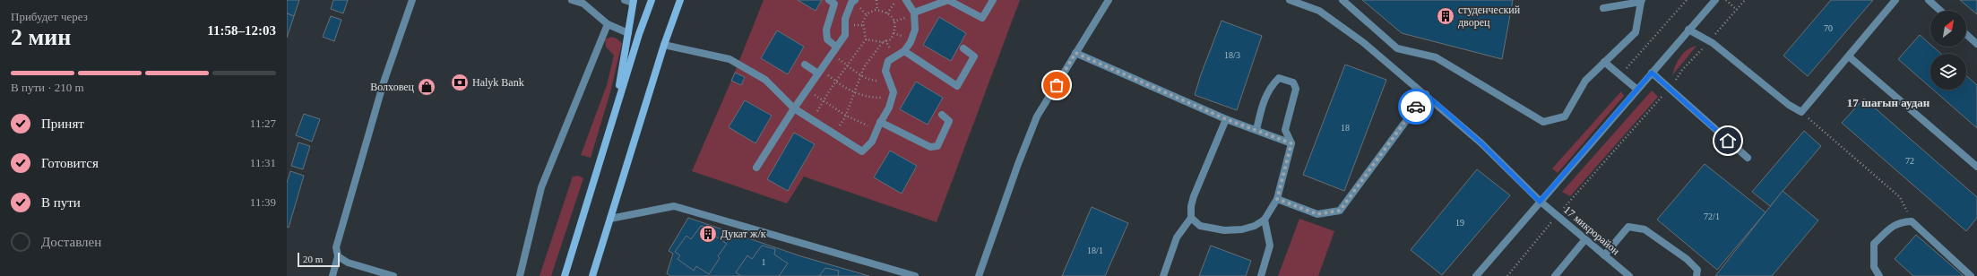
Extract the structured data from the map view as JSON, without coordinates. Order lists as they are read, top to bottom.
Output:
{
  "streets": {
    "street": ["17 микрорайон"]
  },
  "districts": ["17 шағын аудан"],
  "places": {
    "building": ["студенческий дворец", "Дукат ж/к"],
    "bank": ["Halyk Bank"],
    "shop": ["Волховец"]
  },
  "house_numbers": [
    "70",
    "18/3",
    "18",
    "72",
    "72/1",
    "19",
    "18/1",
    "1"
  ],
  "scale_bar": "20 m",
  "north": "top right",
  "page": {
    "heading": ["2 мин", "Прибудет через", "11:58–12:03"],
    "bar": "В пути · 210 m",
    "list": [
      ["Принят", "11:27"],
      ["Готовится", "11:31"],
      ["В пути", "11:39"],
      "Доставлен"
    ],
    "scale": "20 m"
  }
}
